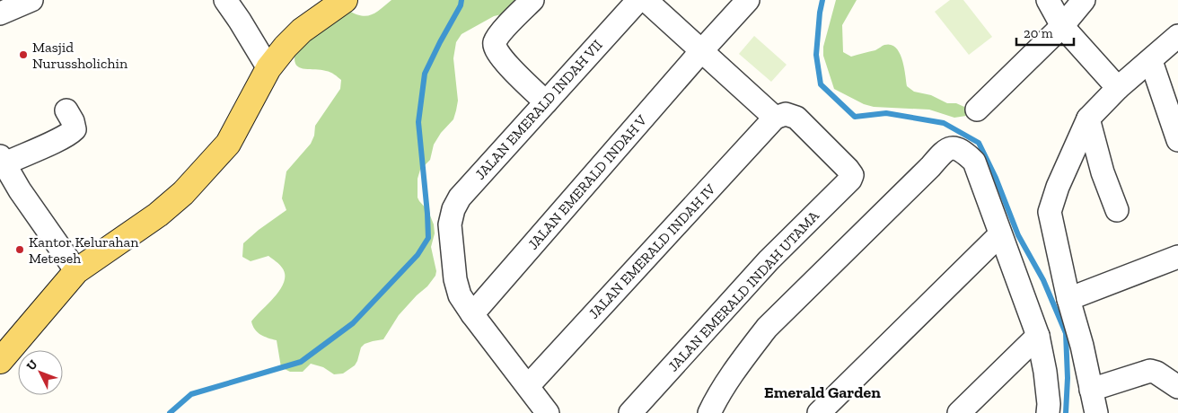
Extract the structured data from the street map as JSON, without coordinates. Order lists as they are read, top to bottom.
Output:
{
  "streets": {
    "street": [
      "JALAN EMERALD INDAH VII",
      "JALAN EMERALD INDAH V",
      "JALAN EMERALD INDAH IV",
      "JALAN EMERALD INDAH UTAMA"
    ]
  },
  "crossings": [
    ["JALAN EMERALD INDAH VII", "JALAN EMERALD INDAH V"],
    ["JALAN EMERALD INDAH IV", "JALAN EMERALD INDAH UTAMA"]
  ],
  "districts": ["Emerald Garden"],
  "places": ["Masjid Nurussholichin", "Kantor Kelurahan Meteseh"],
  "scale_bar": "20 m",
  "north": "top left"
}
